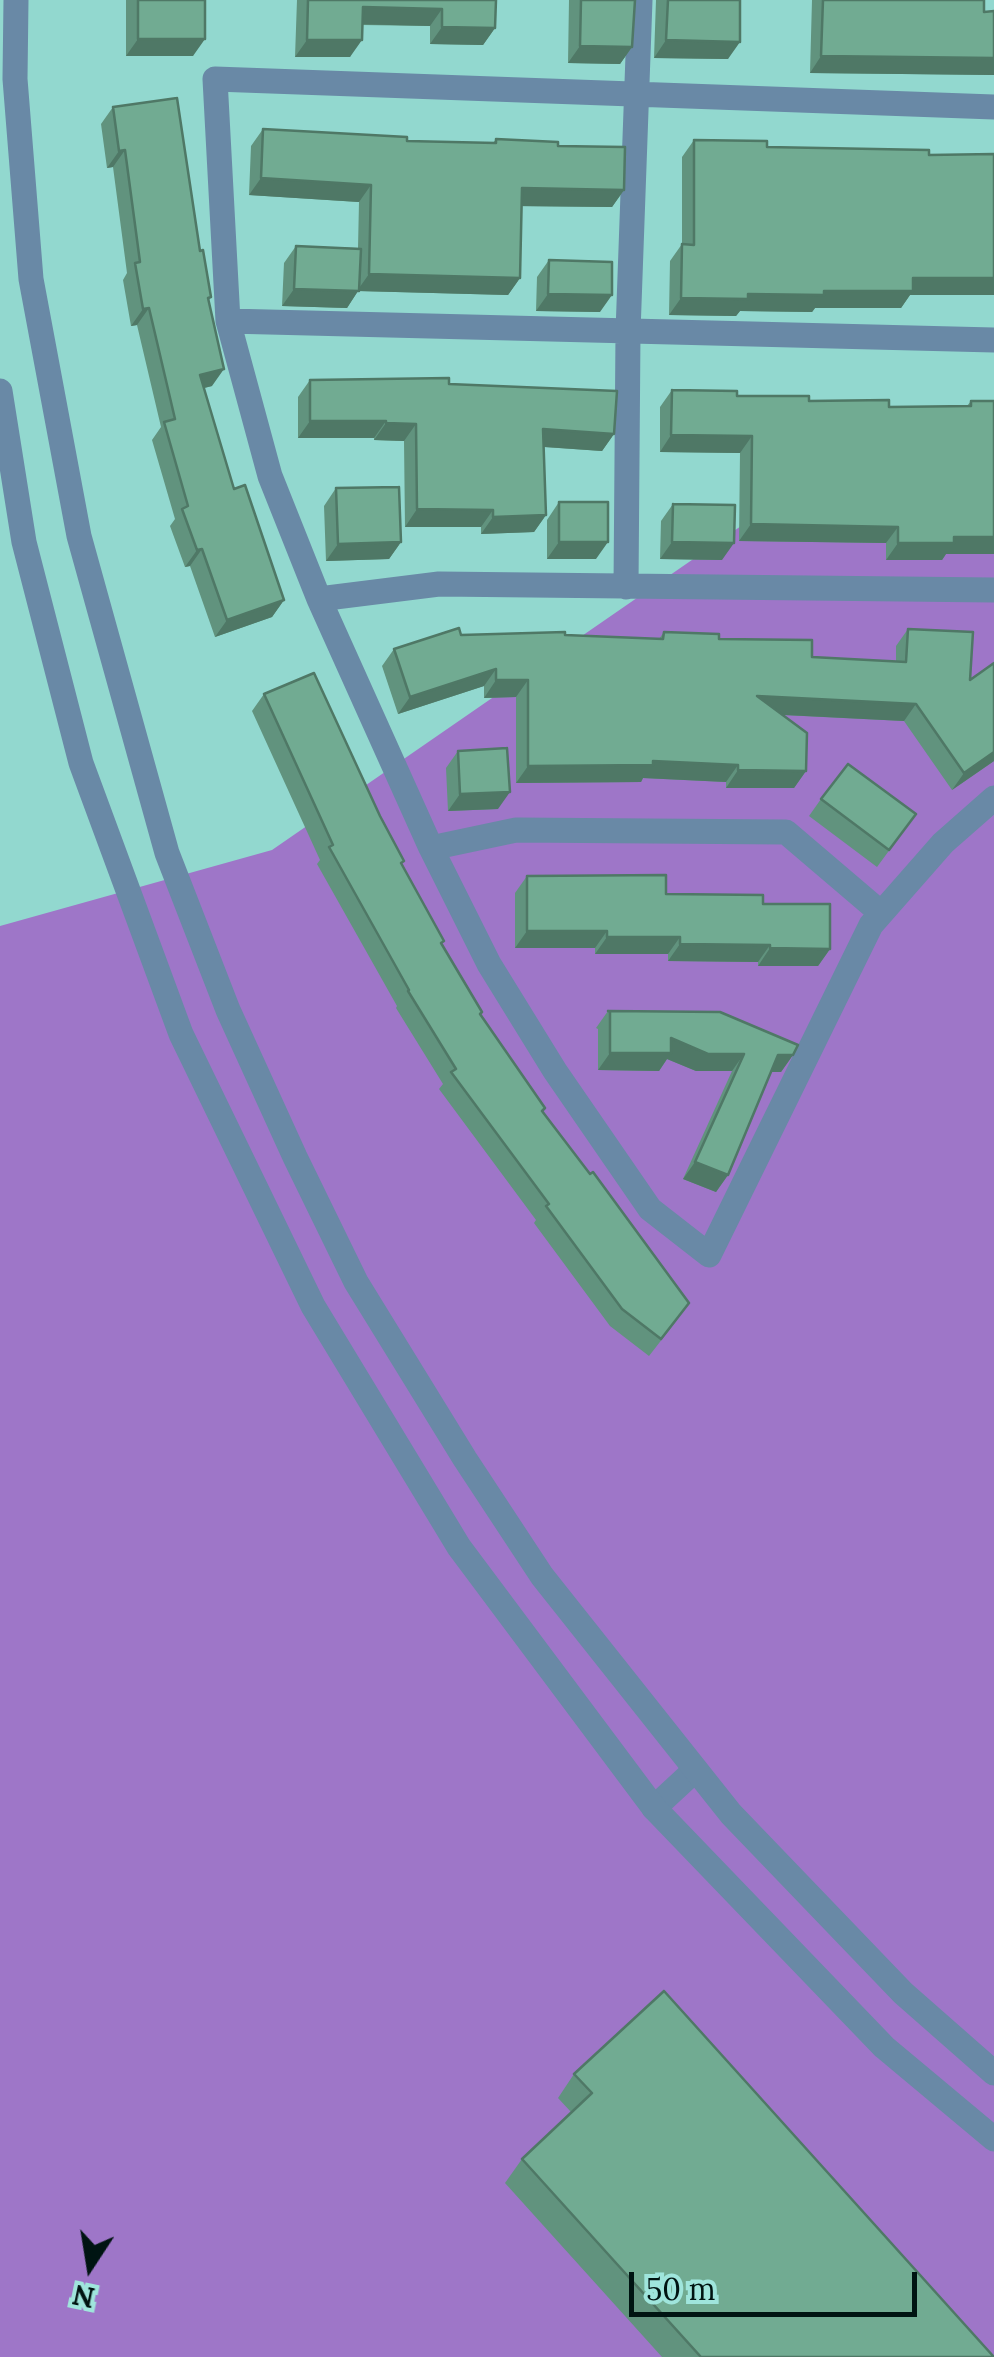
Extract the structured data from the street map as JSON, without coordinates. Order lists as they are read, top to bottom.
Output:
{
  "scale_bar": "50 m",
  "north": "bottom"
}
